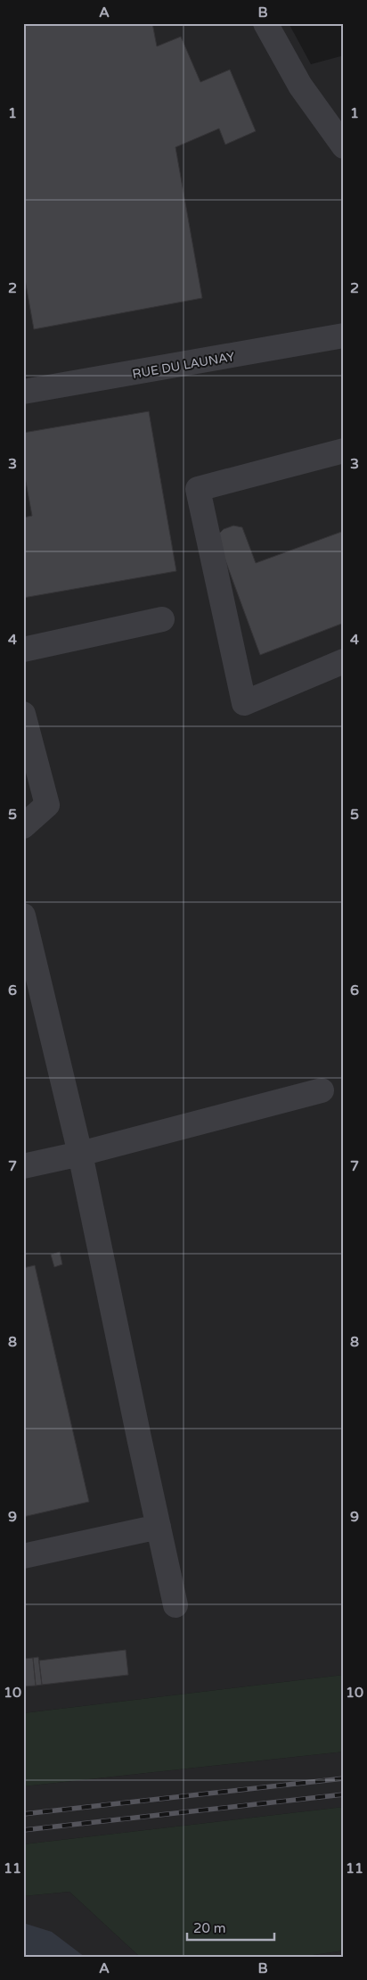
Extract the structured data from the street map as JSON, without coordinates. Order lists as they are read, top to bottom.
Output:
{
  "streets": {
    "street": ["RUE DU LAUNAY"]
  },
  "scale_bar": "20 m",
  "grid": {
    "columns": ["A", "B"],
    "rows": [
      "1",
      "2",
      "3",
      "4",
      "5",
      "6",
      "7",
      "8",
      "9",
      "10",
      "11"
    ]
  }
}
